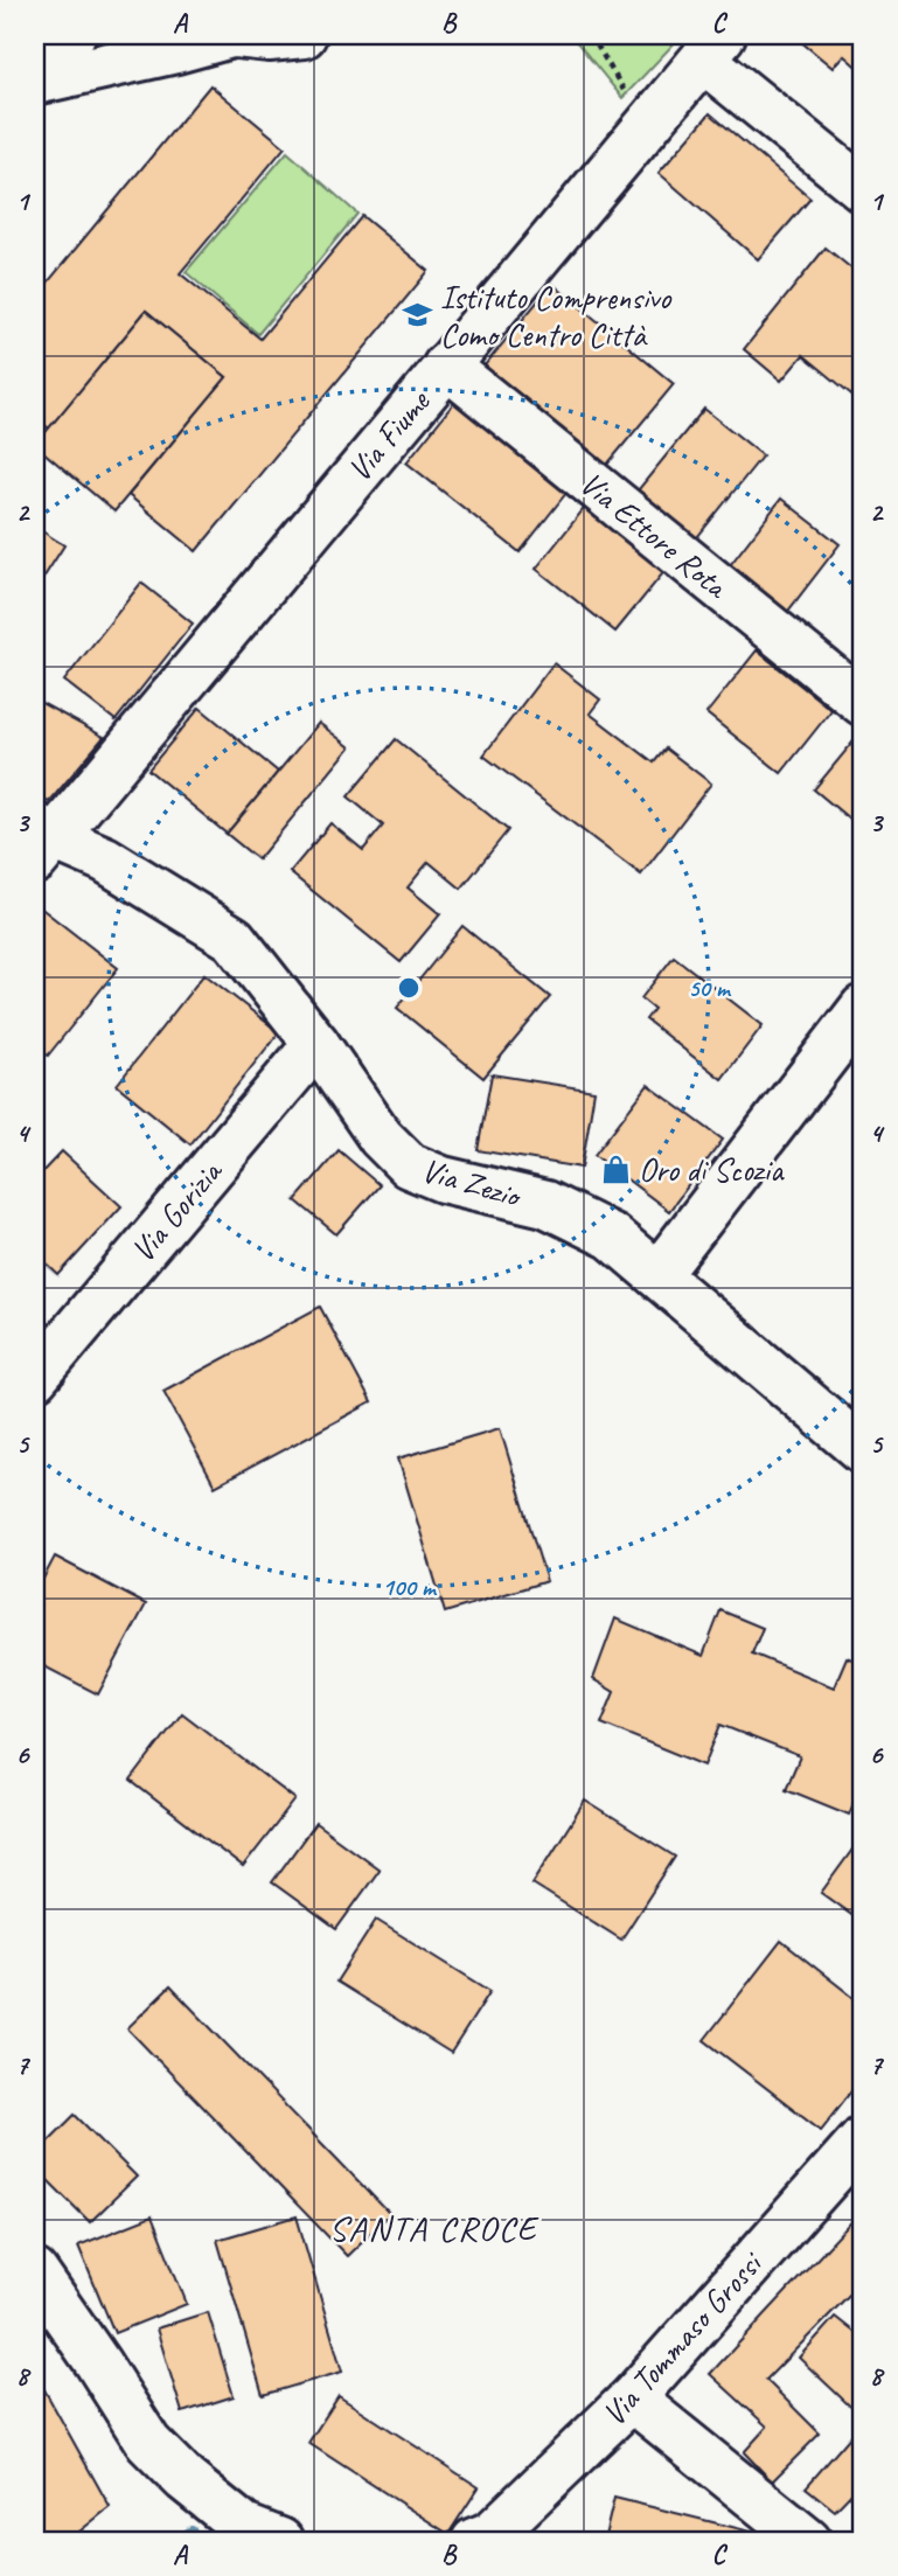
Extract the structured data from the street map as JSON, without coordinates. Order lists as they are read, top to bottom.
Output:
{
  "streets": {
    "street": [
      "Via Fiume",
      "Via Ettore Rota",
      "Via Zezio",
      "Via Gorizia",
      "Via Tommaso Grossi"
    ]
  },
  "crossings": [
    ["Via Fiume", "Via Ettore Rota"],
    ["Via Fiume", "Via Zezio"],
    ["Via Zezio", "Via Gorizia"]
  ],
  "districts": ["SANTA CROCE"],
  "places": {
    "school or university": ["Istituto Comprensivo Como Centro Città"],
    "shop": ["Oro di Scozia"]
  },
  "grid": {
    "columns": ["A", "B", "C"],
    "rows": [
      "1",
      "2",
      "3",
      "4",
      "5",
      "6",
      "7",
      "8"
    ]
  },
  "rings": ["50 m", "100 m"]
}
